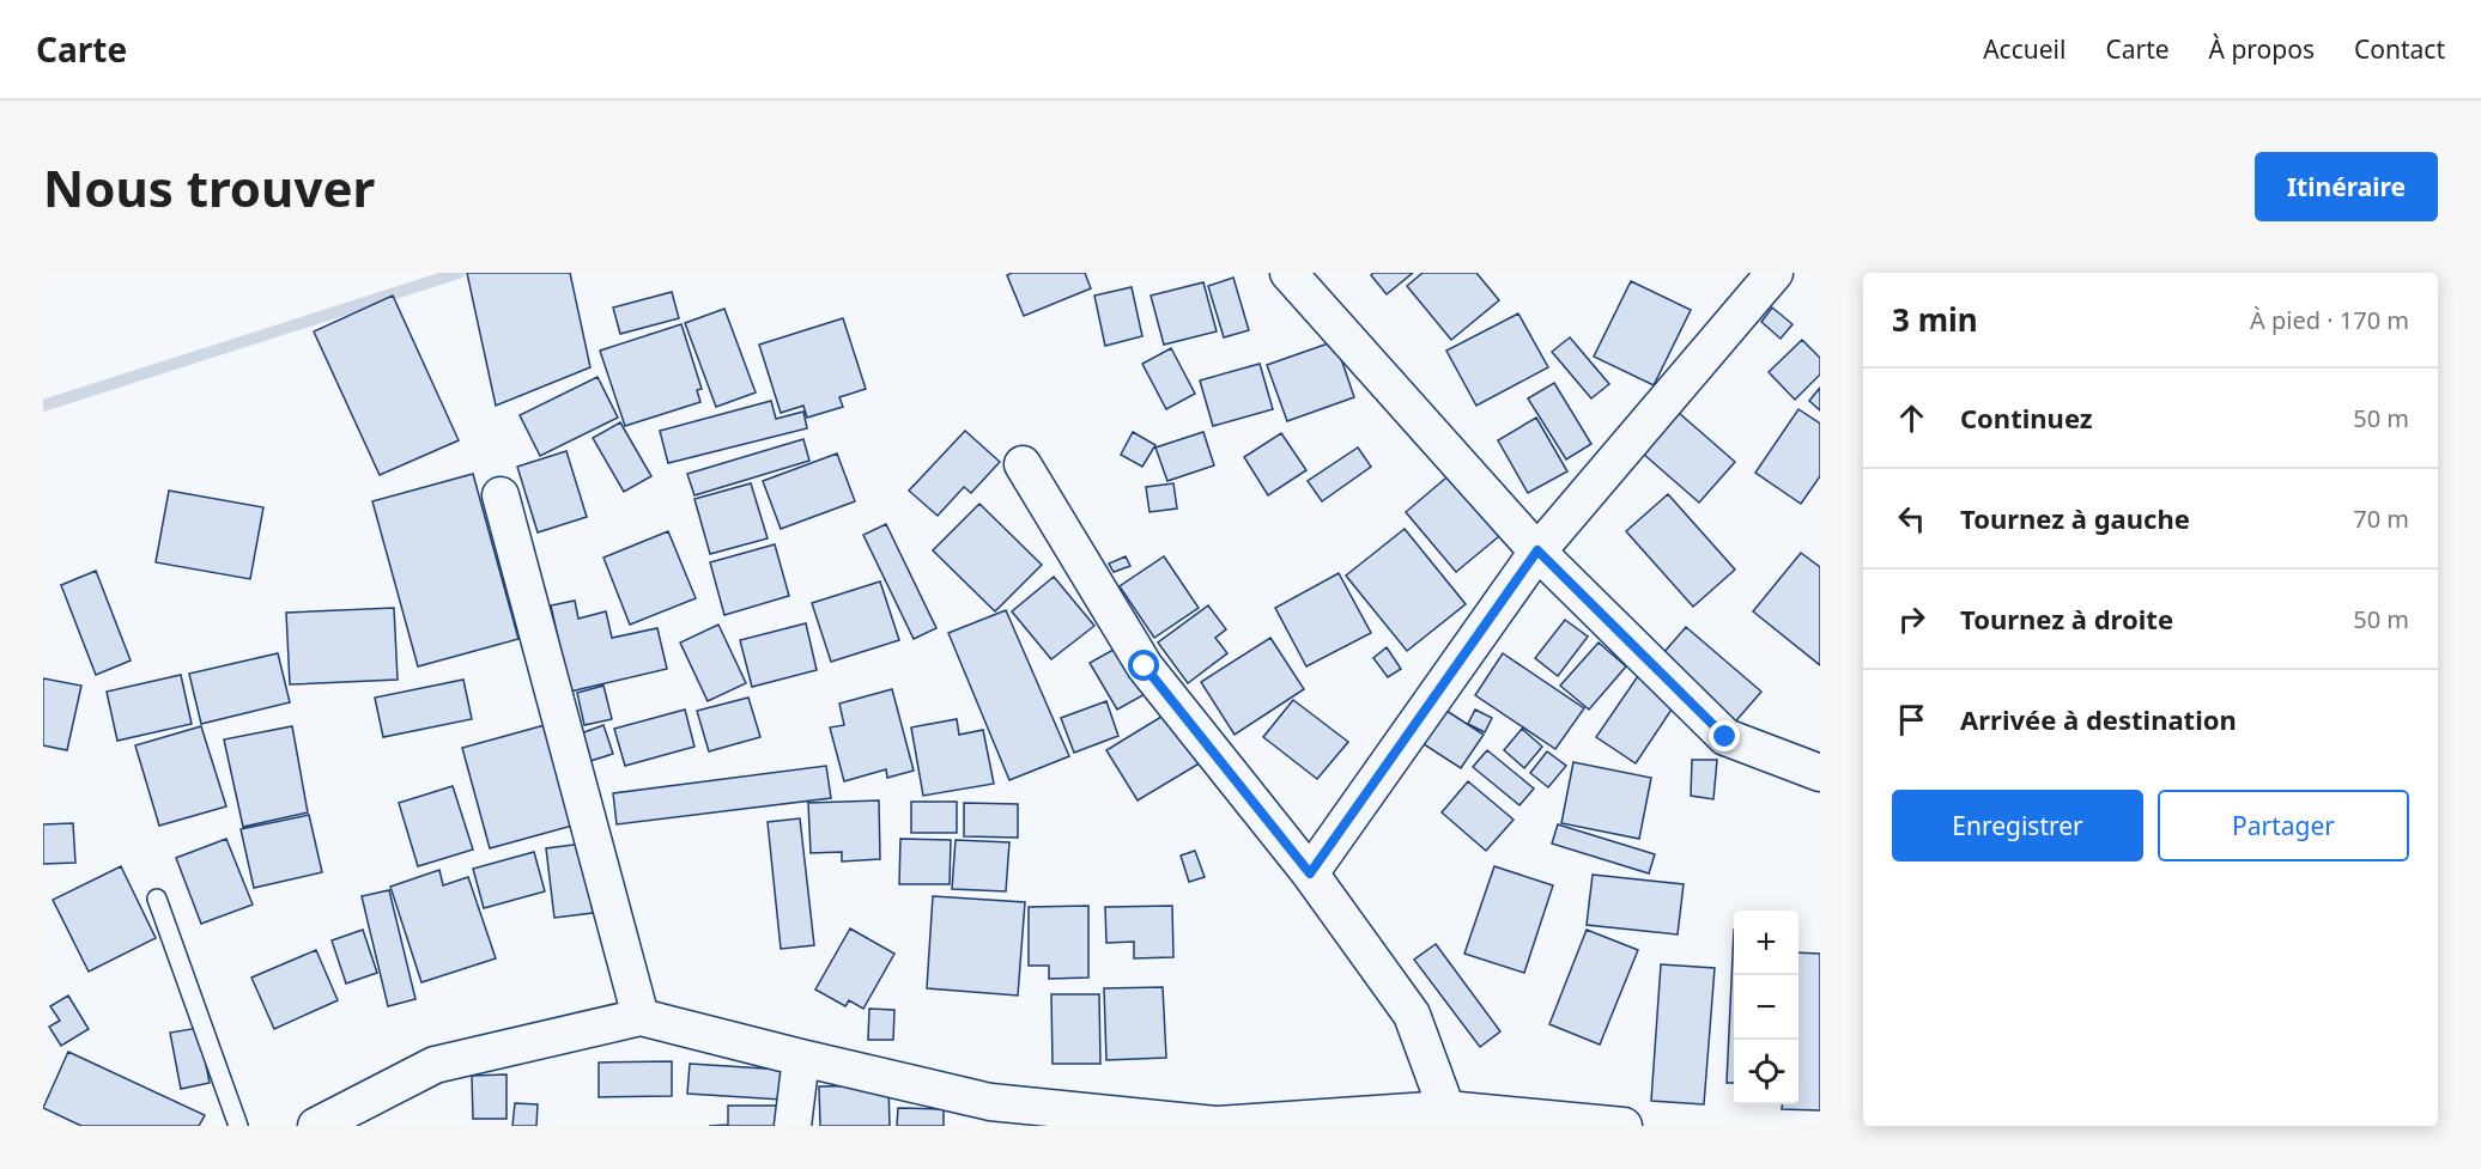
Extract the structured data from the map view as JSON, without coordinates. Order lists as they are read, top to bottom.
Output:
{
  "page": {
    "header": "Carte",
    "nav": [
      "Accueil",
      "Carte",
      "À propos",
      "Contact"
    ],
    "buttons": [
      "Itinéraire",
      ["Enregistrer", "Partager"]
    ],
    "title": "Nous trouver",
    "heading": ["3 min", "À pied · 170 m"],
    "list": [
      ["Continuez", "50 m"],
      ["Tournez à gauche", "70 m"],
      ["Tournez à droite", "50 m"],
      "Arrivée à destination"
    ],
    "map_buttons": ["+", "−"]
  }
}
